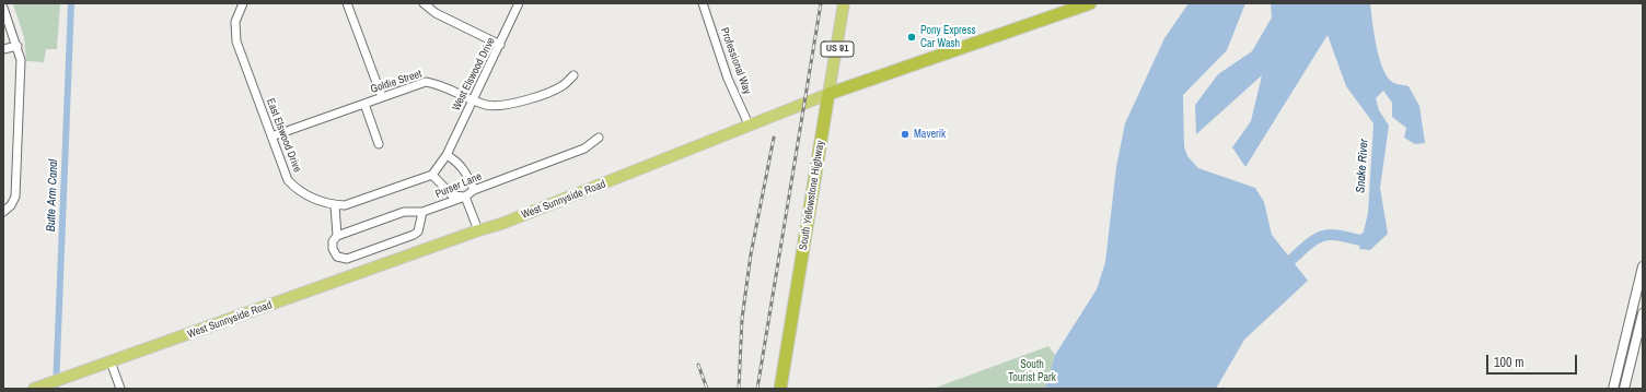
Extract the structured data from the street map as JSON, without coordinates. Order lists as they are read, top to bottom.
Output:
{
  "streets": {
    "highway": ["South Yellowstone Highway", "West Sunnyside Road"],
    "main road": ["US 91"],
    "street": [
      "Professional Way",
      "West Elswood Drive",
      "Goldie Street",
      "East Elswood Drive",
      "Purser Lane"
    ]
  },
  "crossings": [
    ["Professional Way", "West Sunnyside Road"],
    ["West Elswood Drive", "Goldie Street"],
    ["Goldie Street", "East Elswood Drive"],
    ["South Yellowstone Highway", "West Sunnyside Road"]
  ],
  "water": ["Snake River", "Butte Arm Canal"],
  "parks": ["South Tourist Park"],
  "places": ["Pony Express Car Wash", "Maverik"],
  "scale_bar": "100 m"
}
